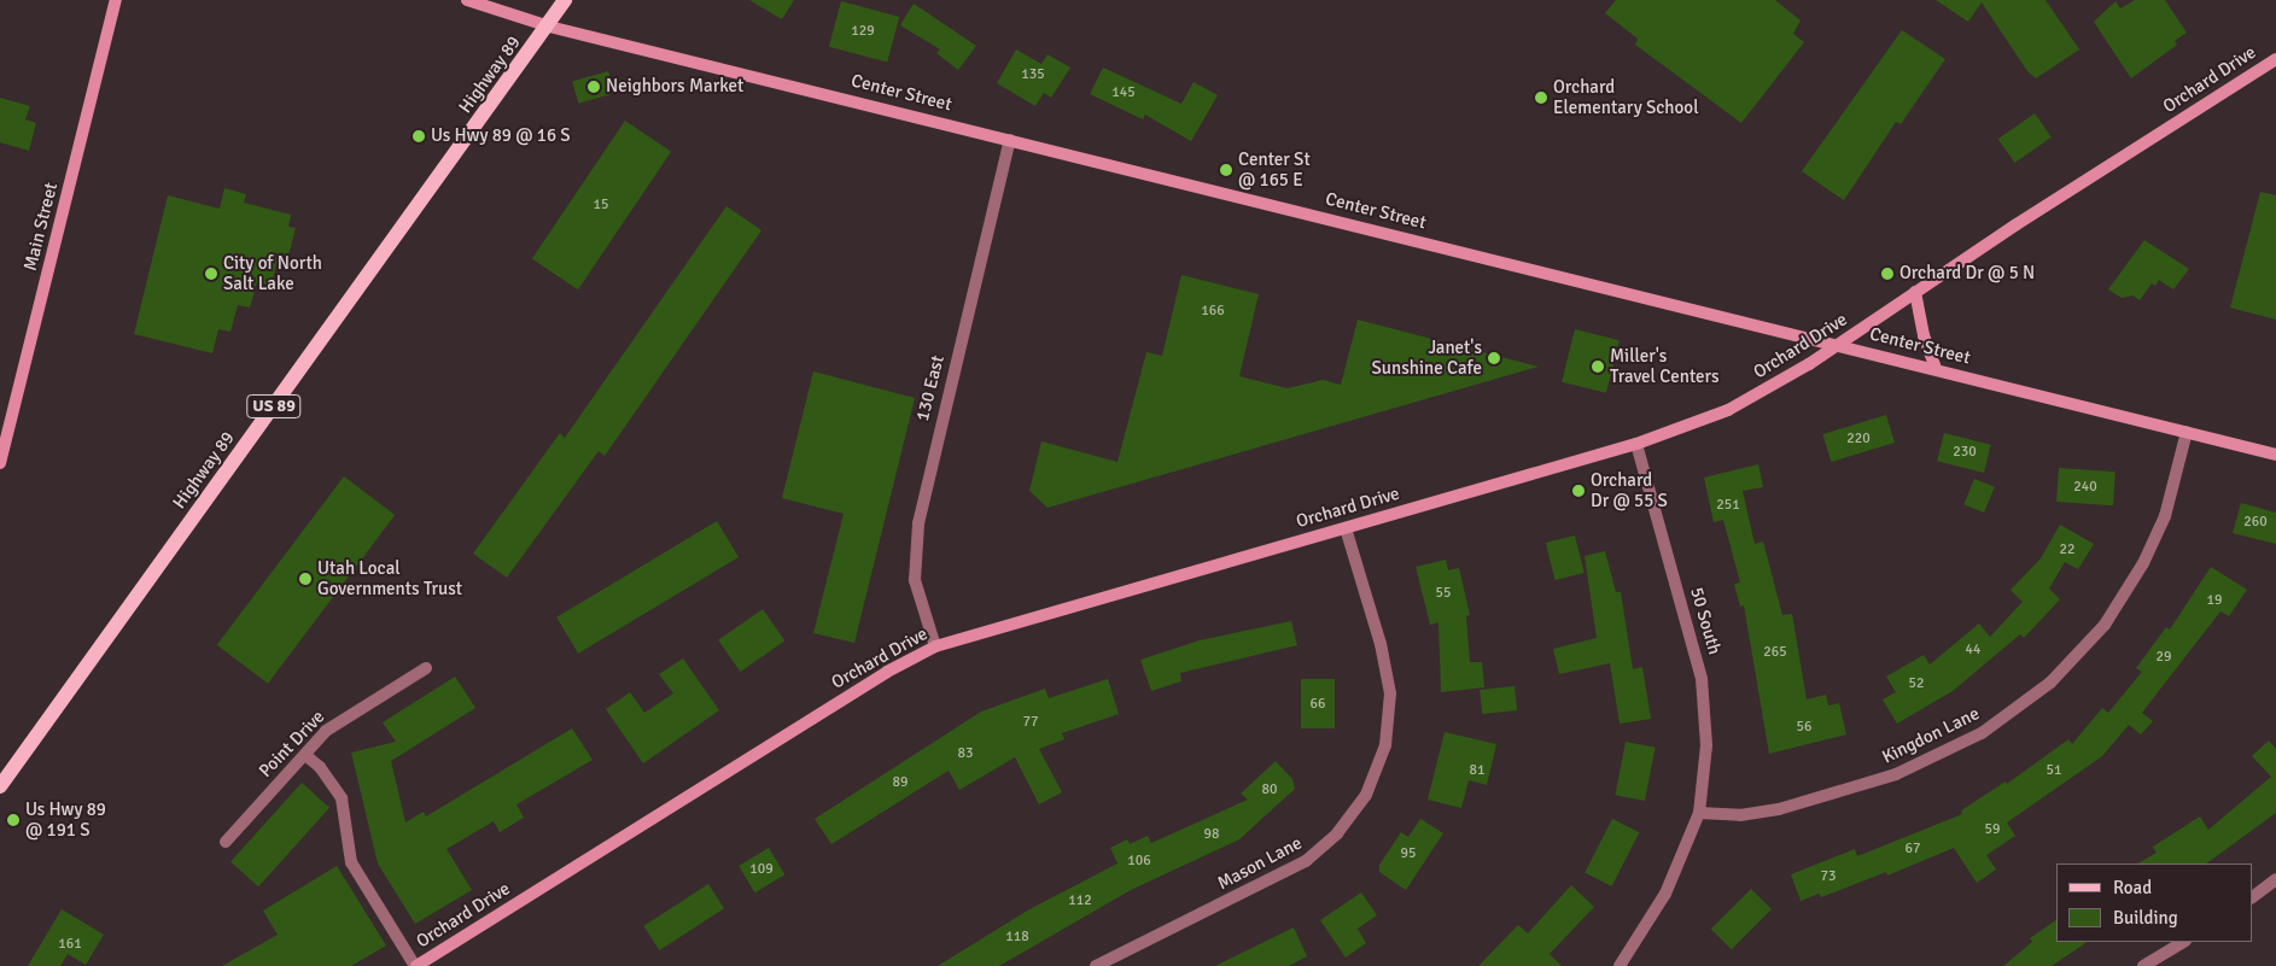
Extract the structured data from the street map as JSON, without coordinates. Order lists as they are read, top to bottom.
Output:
{
  "streets": {
    "main road": [
      "Highway 89",
      "Orchard Drive",
      "Center Street",
      "Main Street",
      "US 89"
    ],
    "street": [
      "130 East",
      "50 South",
      "Kingdon Lane",
      "Point Drive",
      "Mason Lane"
    ]
  },
  "crossings": [
    ["Highway 89", "Center Street"],
    ["Orchard Drive", "Center Street"],
    ["Orchard Drive", "130 East"],
    ["Orchard Drive", "50 South"],
    ["Orchard Drive", "Mason Lane"],
    ["Center Street", "130 East"],
    ["Center Street", "Kingdon Lane"],
    ["50 South", "Kingdon Lane"]
  ],
  "places": [
    "Neighbors Market",
    "Orchard Elementary School",
    "Us Hwy 89 @ 16 S",
    "Center St @ 165 E",
    "City of North Salt Lake",
    "Orchard Dr @ 5 N",
    "Janet's Sunshine Cafe",
    "Miller's Travel Centers",
    "Orchard Dr @ 55 S",
    "Utah Local Governments Trust",
    "Us Hwy 89 @ 191 S"
  ],
  "house_numbers": [
    "129",
    "135",
    "145",
    "15",
    "166",
    "220",
    "230",
    "240",
    "251",
    "260",
    "22",
    "55",
    "19",
    "44",
    "265",
    "29",
    "52",
    "66",
    "77",
    "56",
    "83",
    "81",
    "51",
    "89",
    "80",
    "59",
    "98",
    "67",
    "95",
    "106",
    "109",
    "73",
    "112",
    "118",
    "161"
  ],
  "legend": ["Road", "Building"]
}
